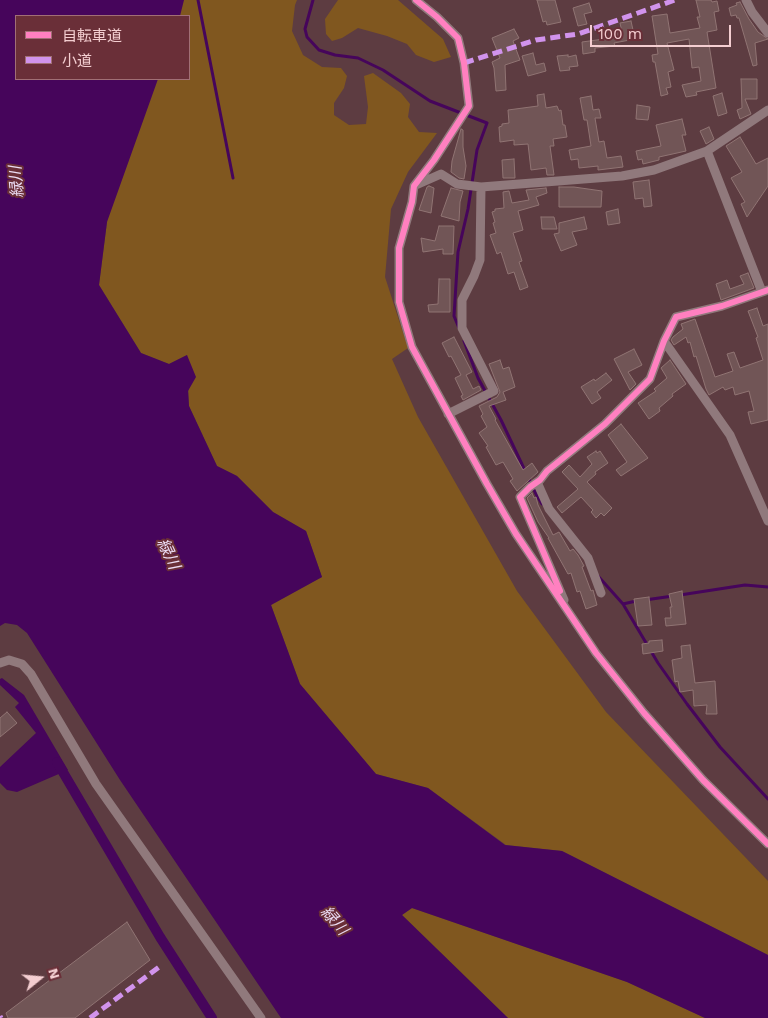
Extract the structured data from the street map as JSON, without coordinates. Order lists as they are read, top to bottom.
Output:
{
  "water": ["緑川"],
  "legend": ["自転車道", "小道"],
  "scale_bar": "100 m",
  "north": "right"
}
